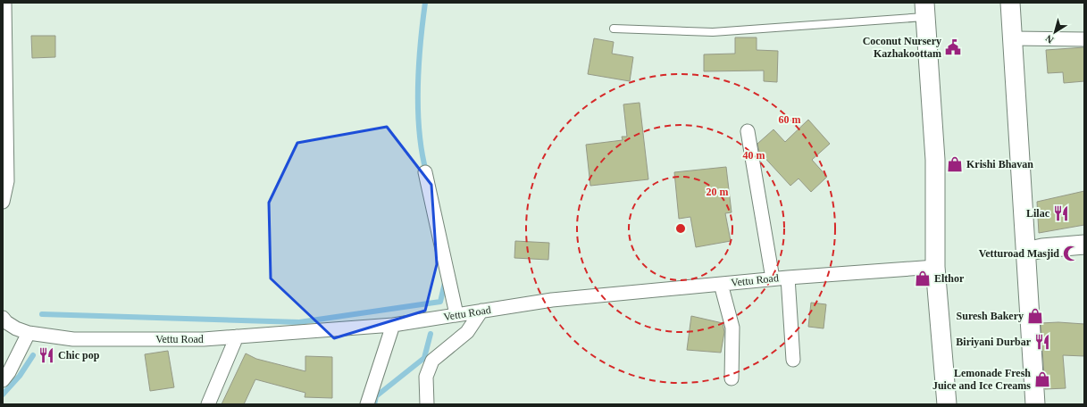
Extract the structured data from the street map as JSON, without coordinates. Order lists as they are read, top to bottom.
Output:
{
  "streets": {
    "street": ["Vettu Road"]
  },
  "places": {
    "public building": ["Coconut Nursery Kazhakoottam"],
    "shop": [
      "Krishi Bhavan",
      "Elthor",
      "Suresh Bakery",
      "Lemonade Fresh Juice and Ice Creams"
    ],
    "restaurant": ["Lilac", "Biriyani Durbar", "Chic pop"],
    "mosque": ["Vetturoad Masjid"]
  },
  "north": "bottom left",
  "rings": ["60 m", "40 m", "20 m"]
}
